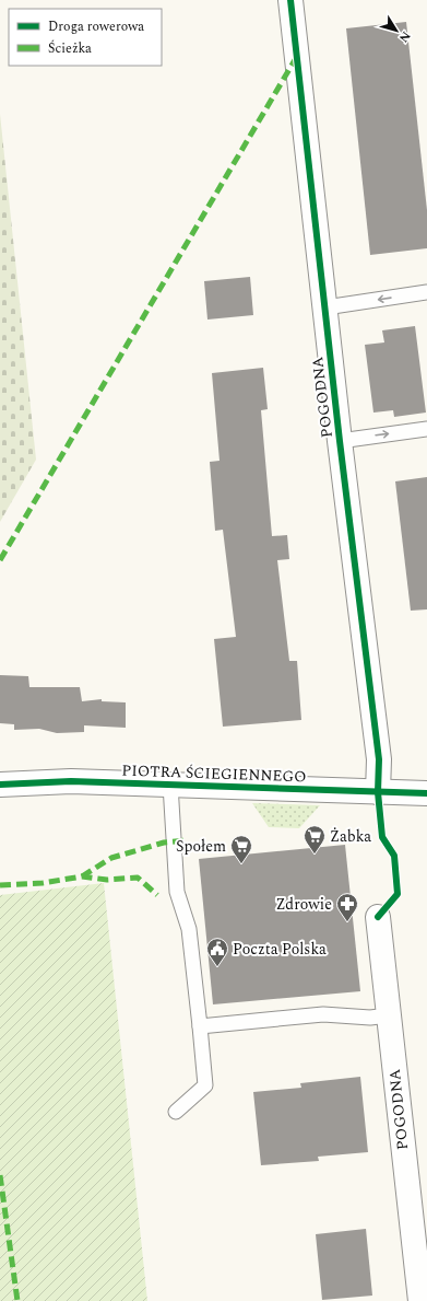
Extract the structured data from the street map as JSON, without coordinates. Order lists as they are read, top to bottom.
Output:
{
  "streets": {
    "street": ["POGODNA", "PIOTRA ŚCIEGIENNEGO"]
  },
  "crossings": [
    ["POGODNA", "PIOTRA ŚCIEGIENNEGO"]
  ],
  "places": {
    "supermarket": ["Żabka", "Społem"],
    "pharmacy": ["Zdrowie"],
    "public building": ["Poczta Polska"]
  },
  "legend": ["Droga rowerowa", "Ścieżka"],
  "north": "bottom right"
}
